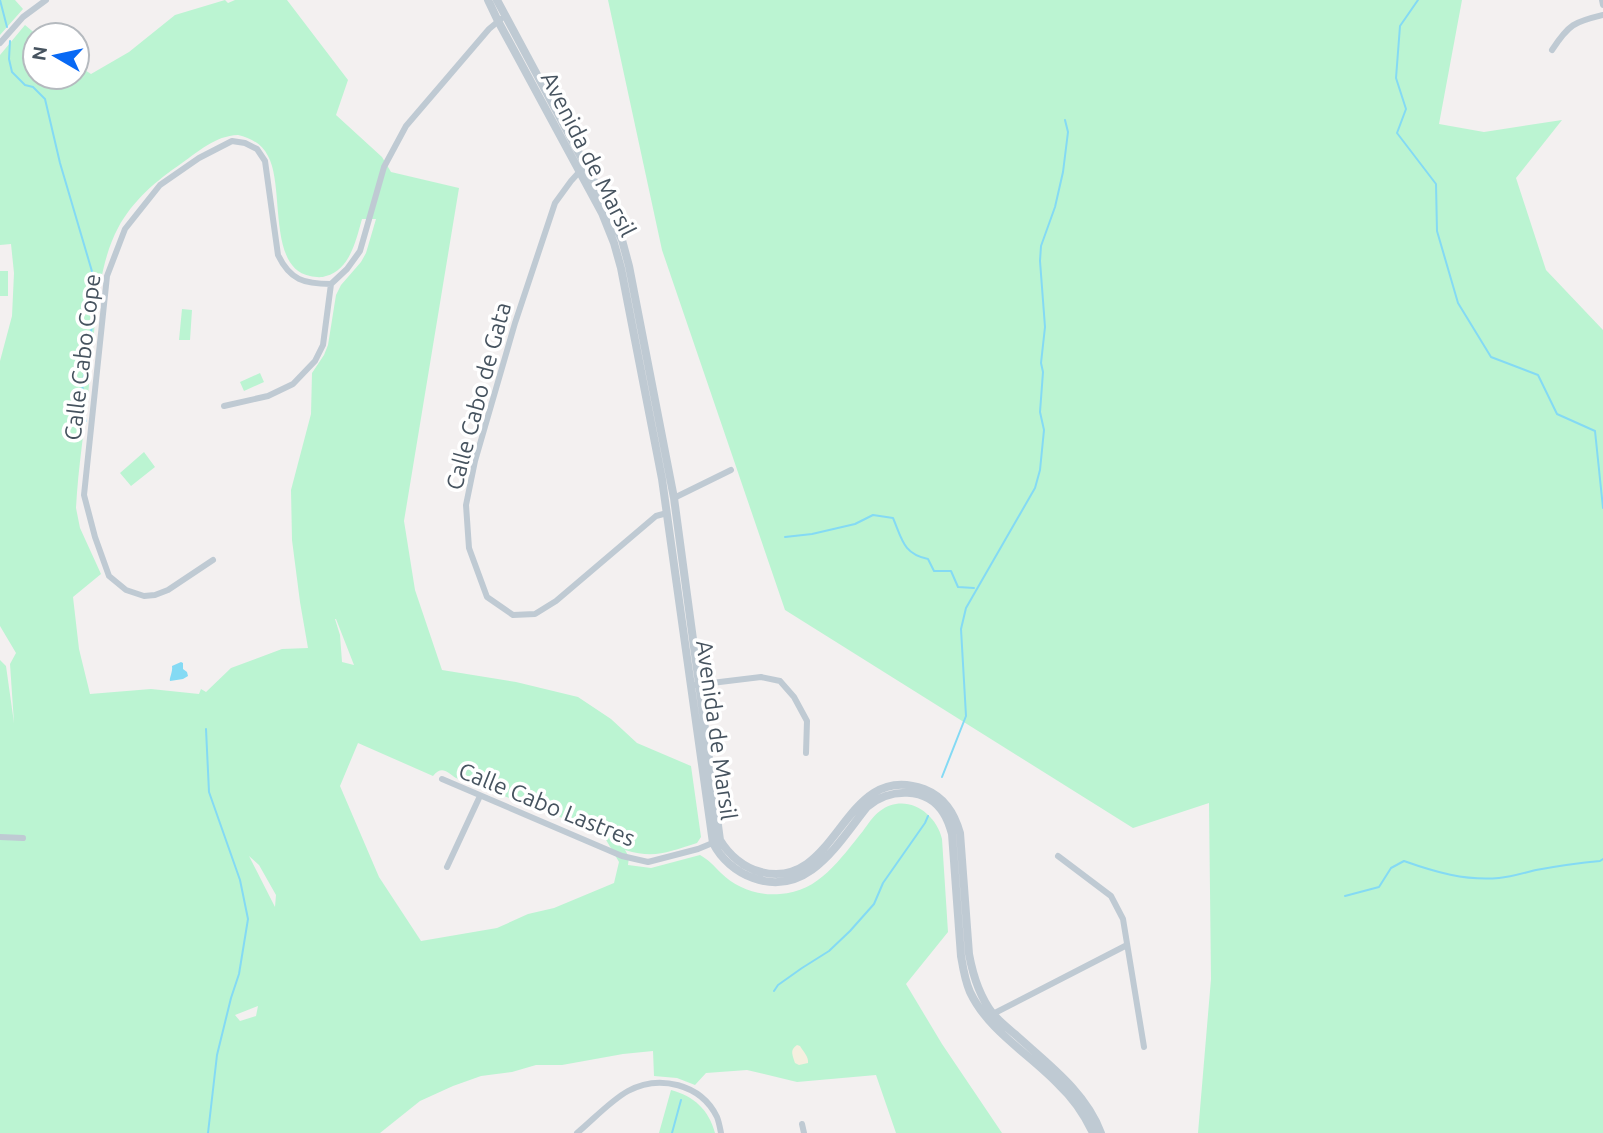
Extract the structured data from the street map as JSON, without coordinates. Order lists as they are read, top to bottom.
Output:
{
  "streets": {
    "street": [
      "Avenida de Marsil",
      "Calle Cabo Cope",
      "Calle Cabo de Gata",
      "Calle Cabo Lastres"
    ]
  },
  "crossings": [
    ["Avenida de Marsil", "Calle Cabo de Gata"],
    ["Avenida de Marsil", "Calle Cabo Lastres"]
  ],
  "north": "left"
}
